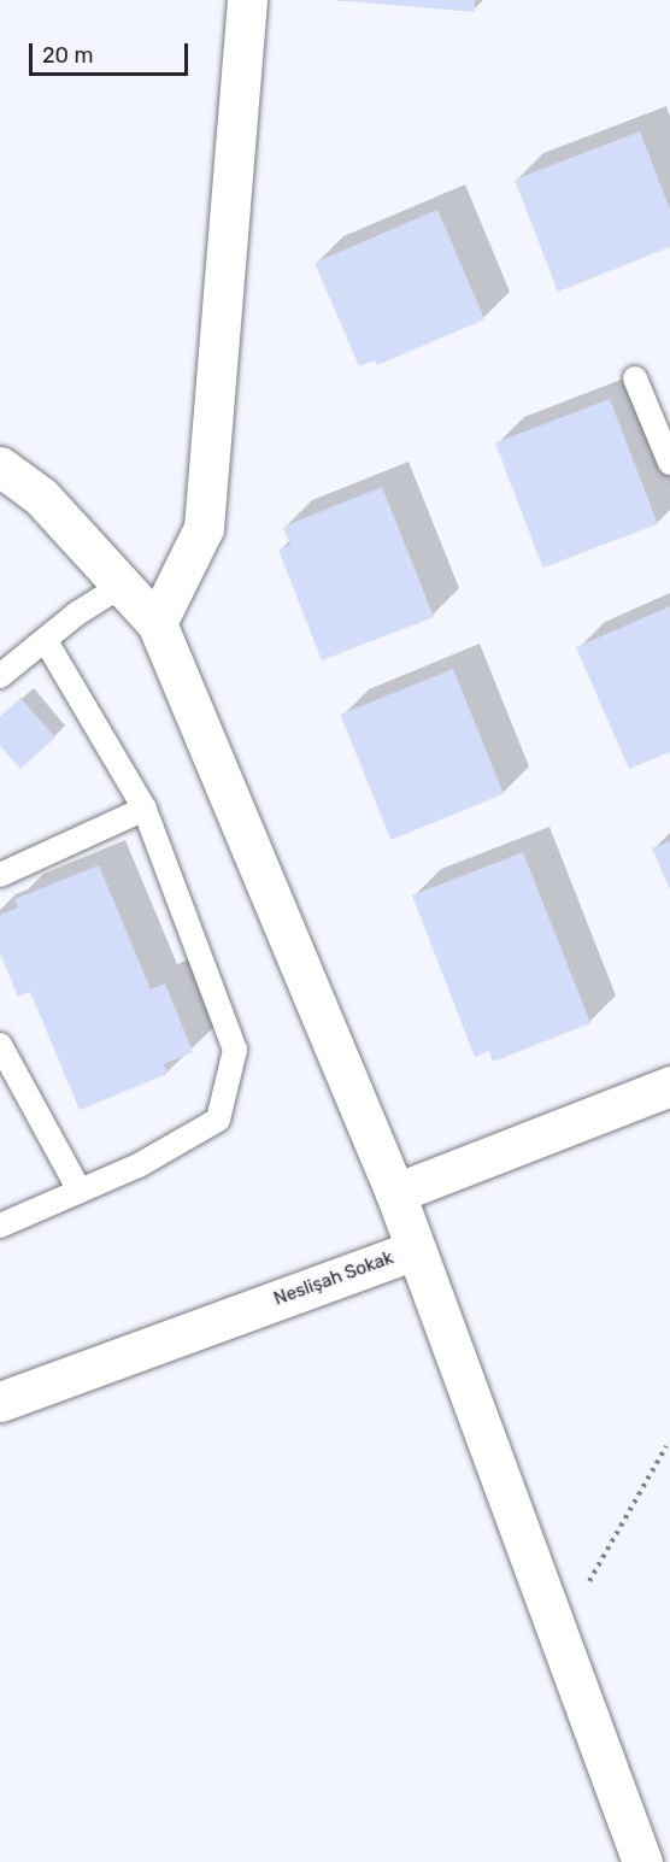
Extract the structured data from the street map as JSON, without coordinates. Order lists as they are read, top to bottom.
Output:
{
  "streets": {
    "street": ["Neslişah Sokak"]
  },
  "scale_bar": "20 m"
}
